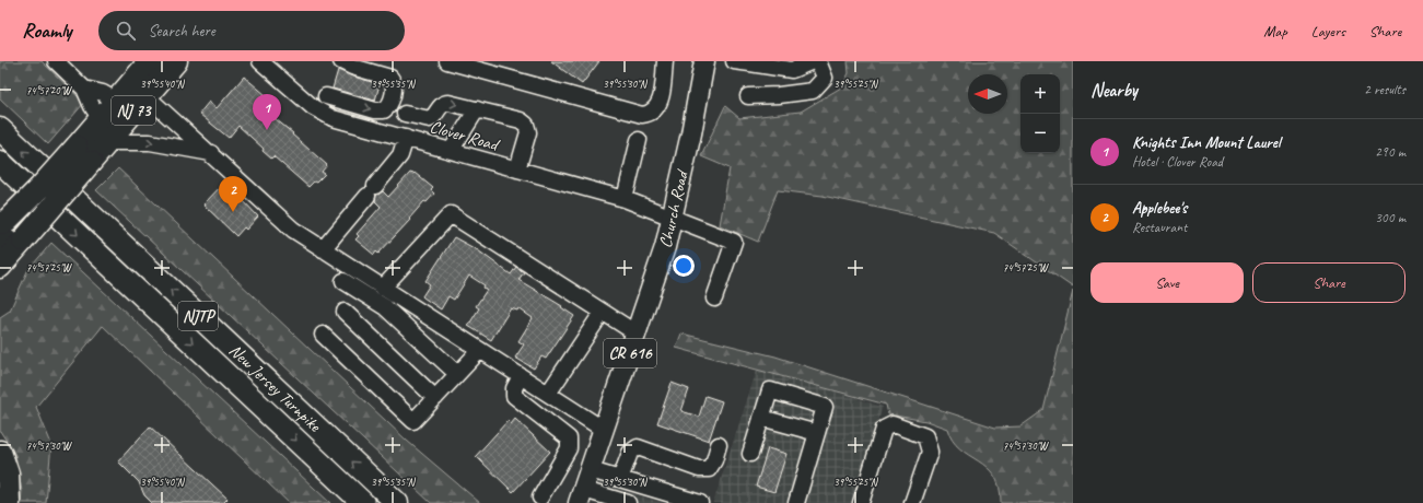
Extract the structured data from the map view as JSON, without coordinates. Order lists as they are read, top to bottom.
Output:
{
  "streets": {
    "highway": ["NJ 73", "NJTP", "New Jersey Turnpike"],
    "main road": ["Church Road", "CR 616"],
    "street": ["Clover Road"]
  },
  "crossings": [
    ["Clover Road", "Church Road"]
  ],
  "north": "left",
  "page": {
    "header": "Roamly",
    "search": "Search here",
    "nav": ["Map", "Layers", "Share"],
    "heading": ["Nearby", "2 results"],
    "map_buttons": ["+", "−"],
    "pins": ["1", "2"],
    "list": [
      {
        "mark": "1",
        "name": "Knights Inn Mount Laurel",
        "note": "Hotel · Clover Road",
        "value": "290 m"
      },
      {
        "mark": "2",
        "name": "Applebee's",
        "note": "Restaurant",
        "value": "300 m"
      }
    ],
    "buttons": ["Save", "Share"]
  },
  "coordinates": [
    "39°55'40\"N",
    "39°55'35\"N",
    "39°55'30\"N",
    "39°55'25\"N",
    "74°57'20\"W",
    "74°57'25\"W",
    "74°57'30\"W"
  ]
}
